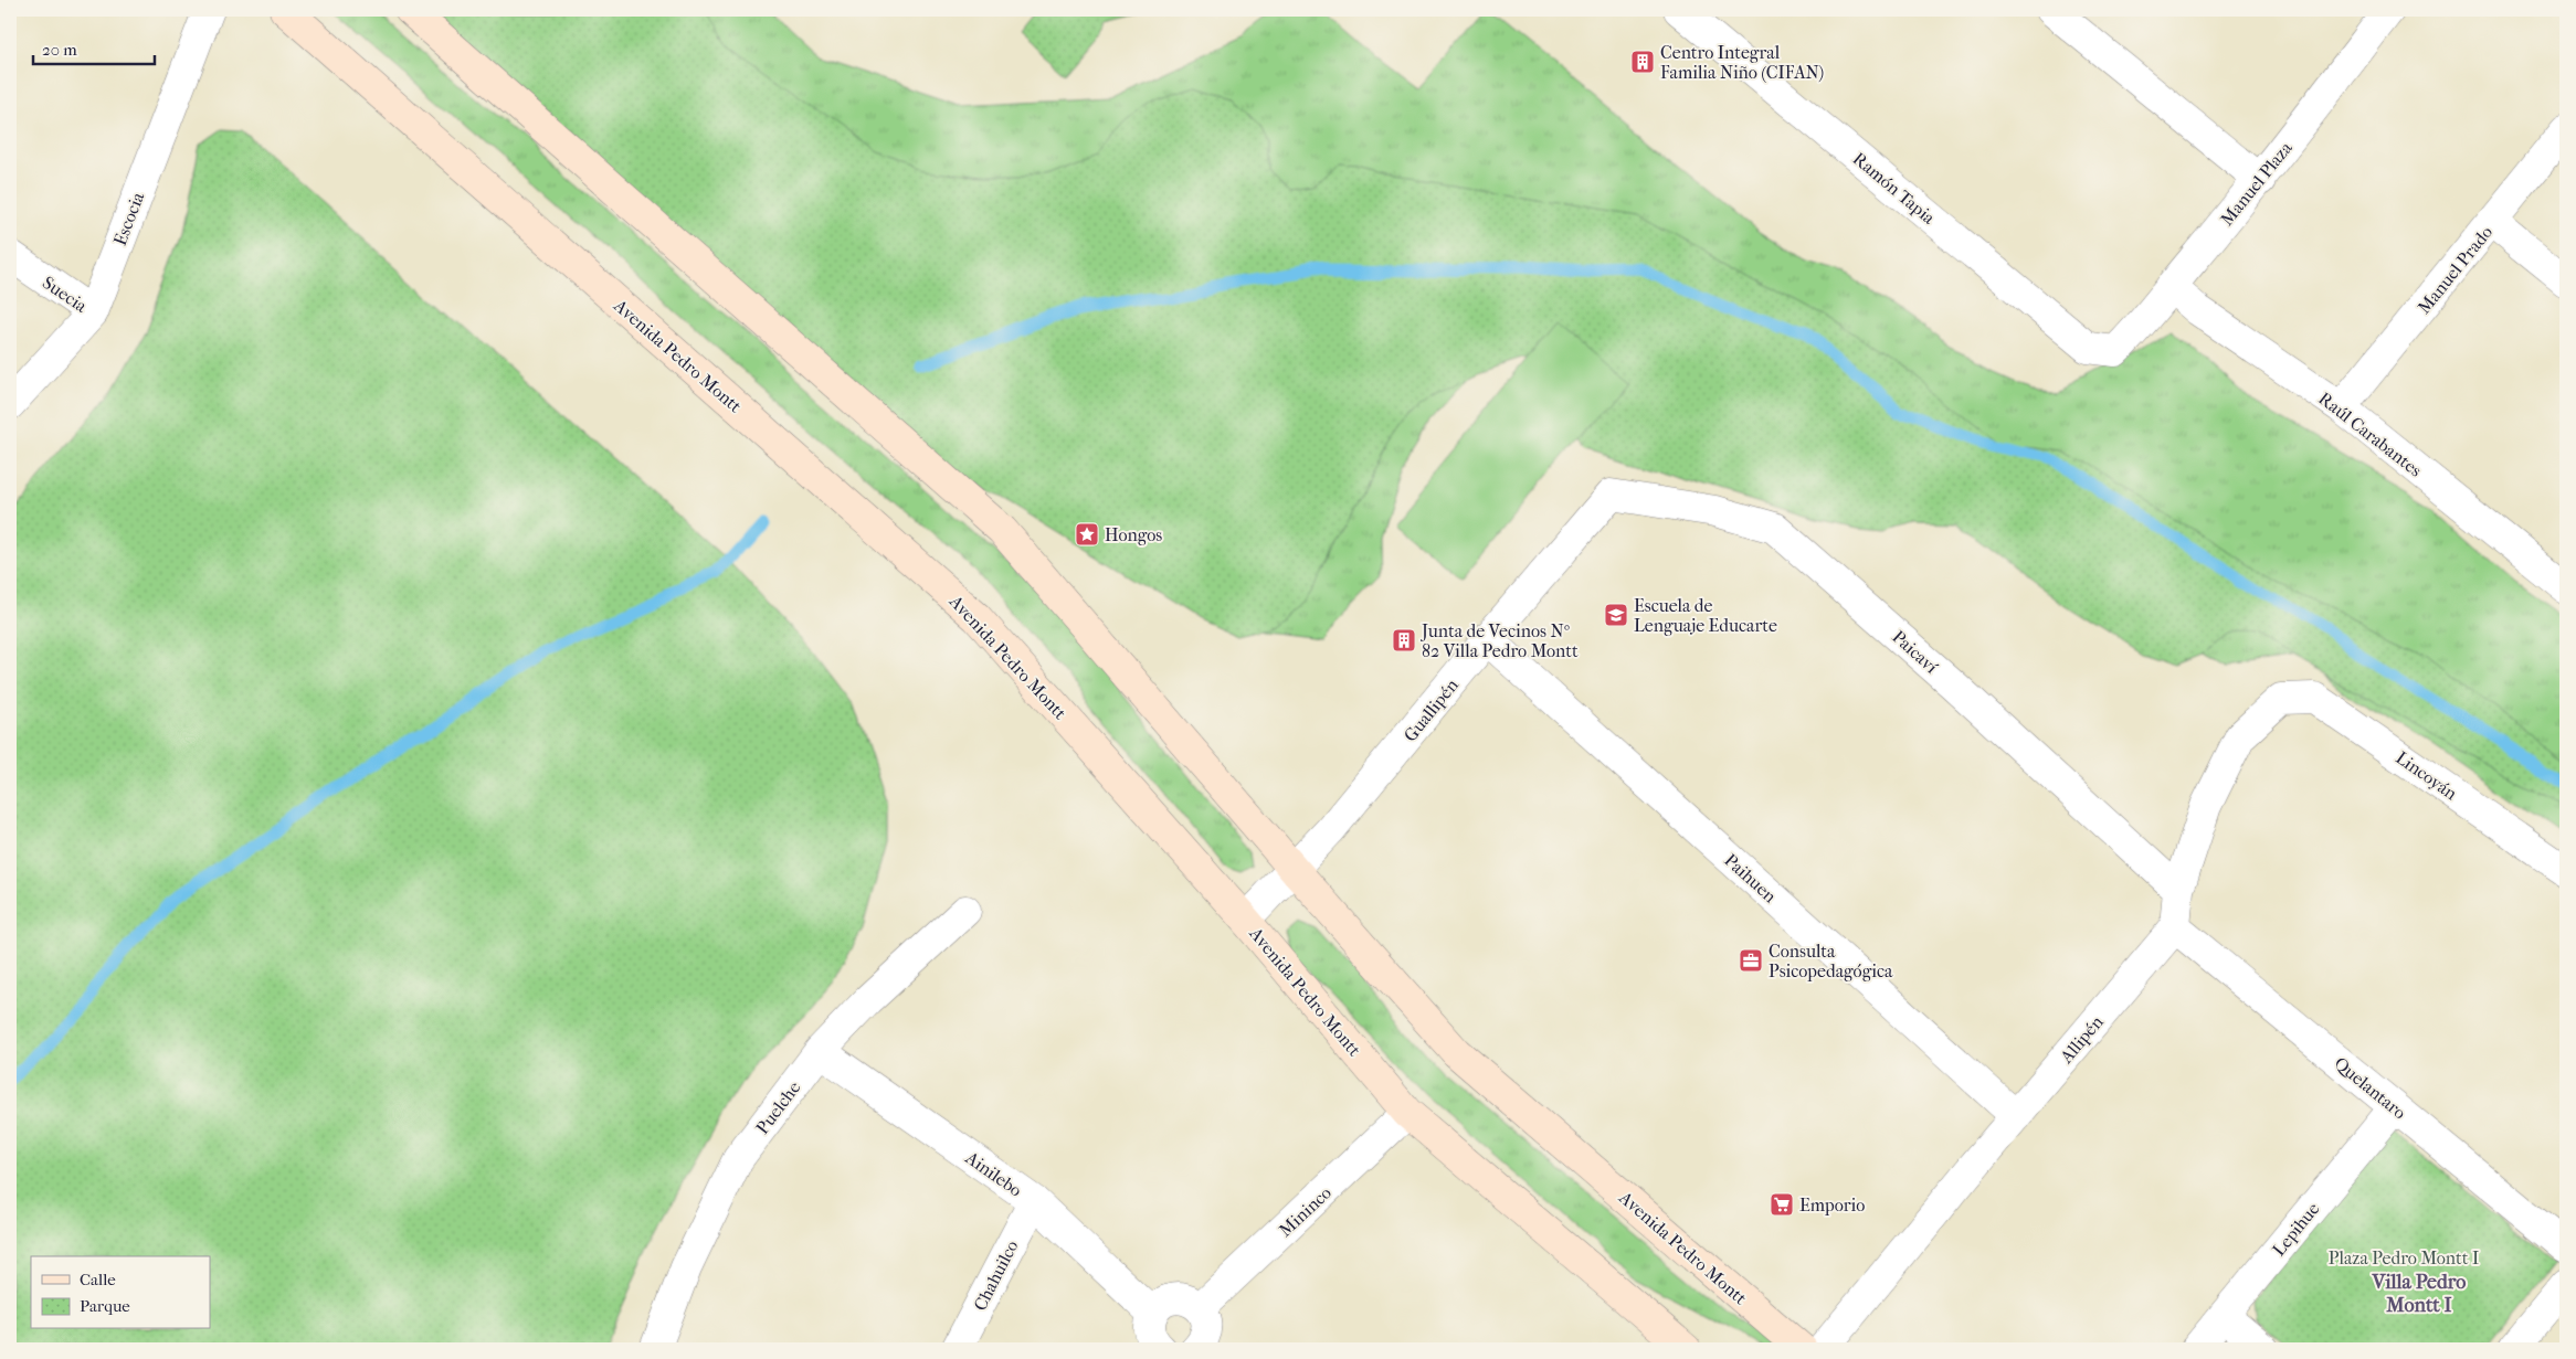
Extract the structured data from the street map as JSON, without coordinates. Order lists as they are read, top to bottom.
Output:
{
  "streets": {
    "main road": ["Avenida Pedro Montt"],
    "street": [
      "Manuel Plaza",
      "Ramón Tapia",
      "Escocia",
      "Manuel Prado",
      "Suecia",
      "Raúl Carabantes",
      "Paicaví",
      "Guallipén",
      "Lincoyán",
      "Paihuen",
      "Allipén",
      "Quelantaro",
      "Puelche",
      "Ainilebo",
      "Mininco",
      "Lepihue",
      "Chahuilco"
    ]
  },
  "crossings": [
    ["Manuel Plaza", "Ramón Tapia"],
    ["Manuel Plaza", "Raúl Carabantes"],
    ["Escocia", "Suecia"],
    ["Manuel Prado", "Raúl Carabantes"],
    ["Avenida Pedro Montt", "Guallipén"],
    ["Avenida Pedro Montt", "Mininco"],
    ["Paicaví", "Guallipén"],
    ["Paicaví", "Lincoyán"],
    ["Guallipén", "Paihuen"],
    ["Paihuen", "Allipén"],
    ["Allipén", "Quelantaro"],
    ["Quelantaro", "Lepihue"],
    ["Puelche", "Ainilebo"],
    ["Ainilebo", "Chahuilco"]
  ],
  "districts": ["Villa Pedro Montt I"],
  "parks": ["Plaza Pedro Montt I"],
  "places": {
    "building": ["Centro Integral Familia Niño (CIFAN)", "Junta de Vecinos Nº 82 Villa Pedro Montt"],
    "place": ["Hongos"],
    "school or university": ["Escuela de Lenguaje Educarte"],
    "office": ["Consulta Psicopedagógica"],
    "supermarket": ["Emporio"]
  },
  "legend": ["Calle", "Parque"],
  "scale_bar": "20 m"
}
